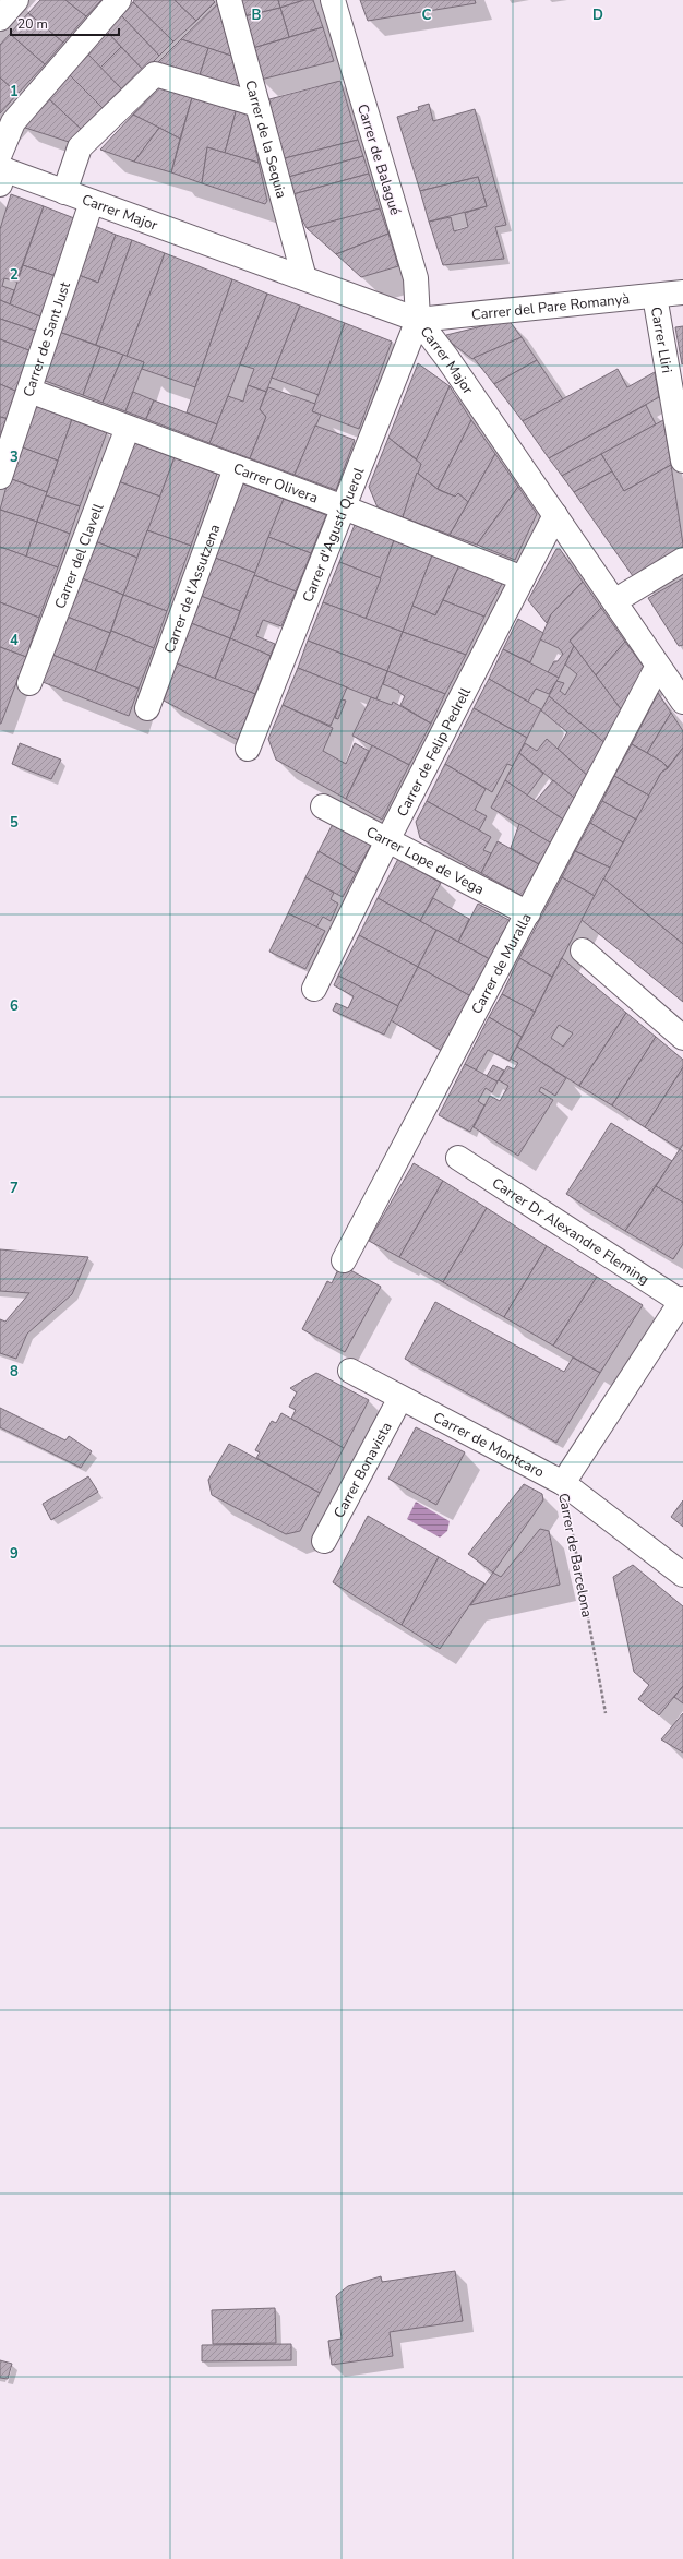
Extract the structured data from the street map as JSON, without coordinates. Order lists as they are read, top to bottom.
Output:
{
  "streets": {
    "street": [
      "Carrer de la Sequia",
      "Carrer de Balagué",
      "Carrer Major",
      "Carrer del Pare Romanyà",
      "Carrer de Sant Just",
      "Carrer Lliri",
      "Carrer Olivera",
      "Carrer d'Agustí Querol",
      "Carrer del Clavell",
      "Carrer de l'Assutzena",
      "Carrer de Felip Pedrell",
      "Carrer Lope de Vega",
      "Carrer de Muralla",
      "Carrer Dr Alexandre Fleming",
      "Carrer de Montcaro",
      "Carrer Bonavista",
      "Carrer de Barcelona"
    ]
  },
  "crossings": [
    ["Carrer de la Sequia", "Carrer Major"],
    ["Carrer de Balagué", "Carrer Major"],
    ["Carrer de Balagué", "Carrer del Pare Romanyà"],
    ["Carrer de Balagué", "Carrer d'Agustí Querol"],
    ["Carrer Major", "Carrer del Pare Romanyà"],
    ["Carrer Major", "Carrer de Sant Just"],
    ["Carrer Major", "Carrer d'Agustí Querol"],
    ["Carrer Major", "Carrer de Felip Pedrell"],
    ["Carrer Major", "Carrer de Muralla"],
    ["Carrer del Pare Romanyà", "Carrer Lliri"],
    ["Carrer del Pare Romanyà", "Carrer d'Agustí Querol"],
    ["Carrer de Sant Just", "Carrer Olivera"],
    ["Carrer Olivera", "Carrer d'Agustí Querol"],
    ["Carrer Olivera", "Carrer del Clavell"],
    ["Carrer Olivera", "Carrer de l'Assutzena"],
    ["Carrer Olivera", "Carrer de Felip Pedrell"],
    ["Carrer de Felip Pedrell", "Carrer Lope de Vega"],
    ["Carrer Lope de Vega", "Carrer de Muralla"],
    ["Carrer Dr Alexandre Fleming", "Carrer de Barcelona"],
    ["Carrer de Montcaro", "Carrer Bonavista"],
    ["Carrer de Montcaro", "Carrer de Barcelona"]
  ],
  "scale_bar": "20 m",
  "grid": {
    "columns": ["B", "C", "D"],
    "rows": [
      "1",
      "2",
      "3",
      "4",
      "5",
      "6",
      "7",
      "8",
      "9"
    ]
  }
}
